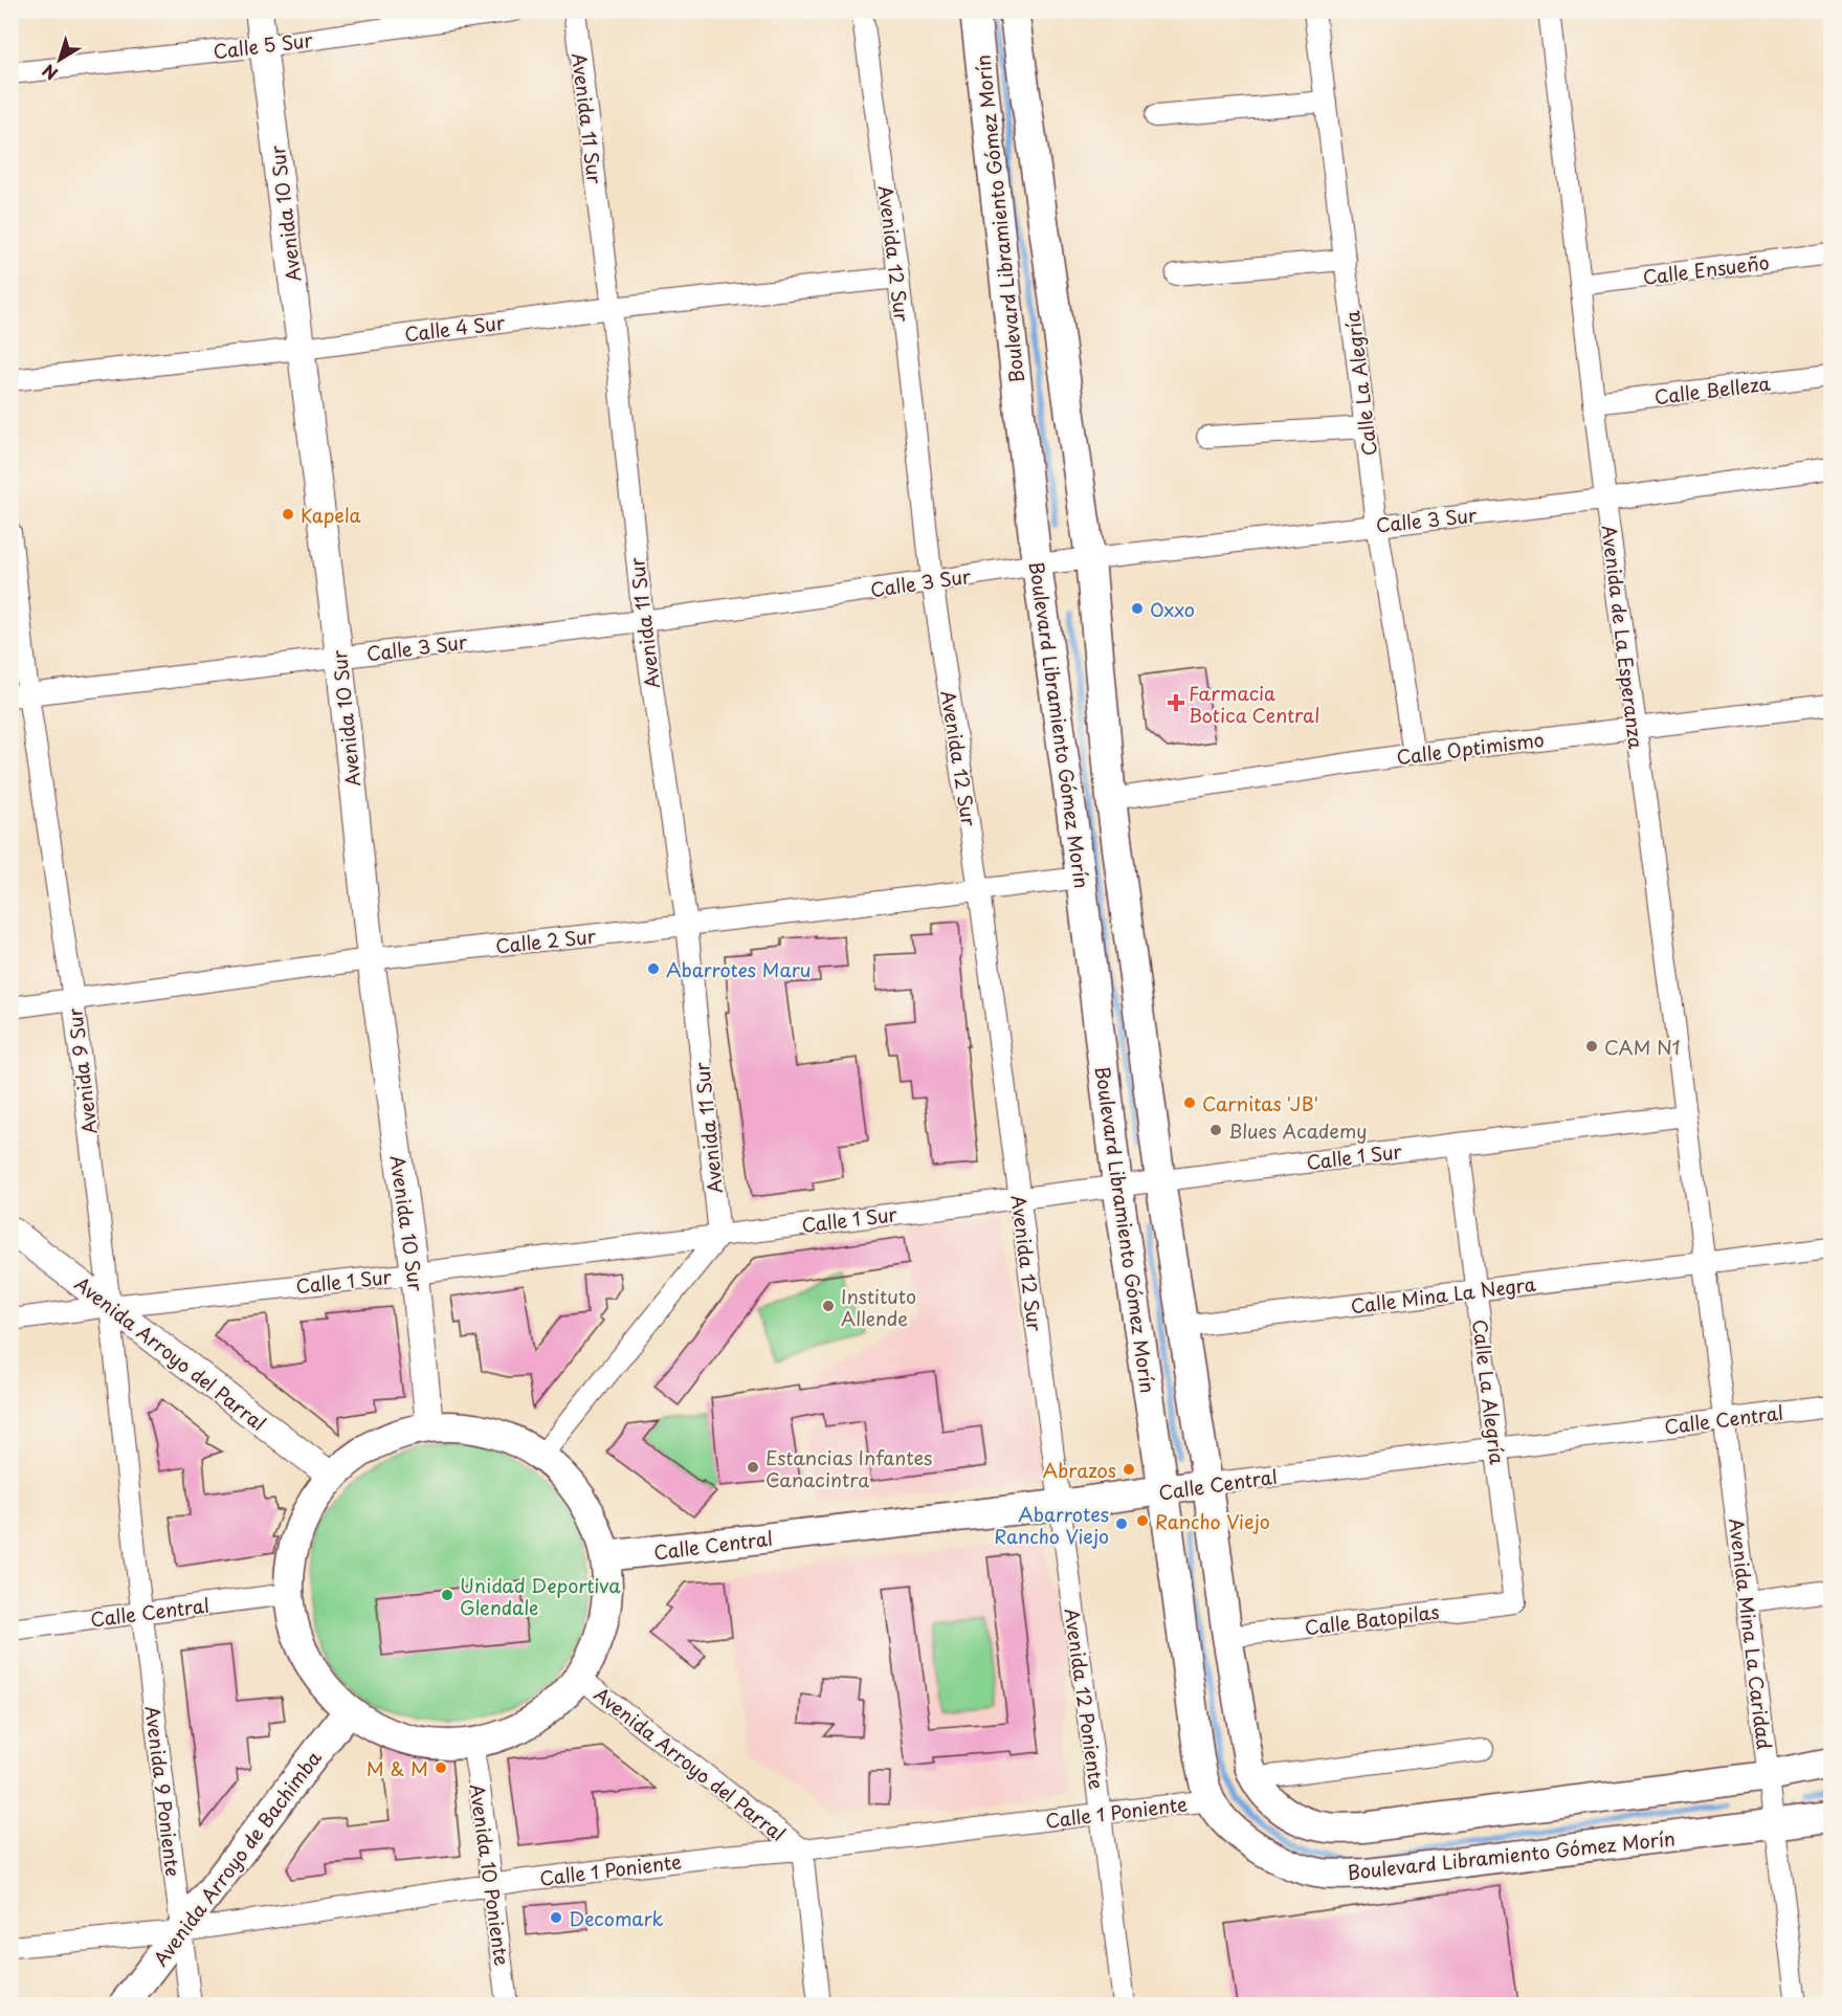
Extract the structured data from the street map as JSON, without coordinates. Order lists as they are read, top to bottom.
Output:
{
  "streets": {
    "main road": ["Boulevard Libramiento Gómez Morín", "Calle Central", "Avenida Arroyo de Bachimba"],
    "street": [
      "Calle 5 Sur",
      "Avenida 11 Sur",
      "Avenida 10 Sur",
      "Avenida 12 Sur",
      "Calle Ensueño",
      "Calle 4 Sur",
      "Calle La Alegría",
      "Calle Belleza",
      "Calle 3 Sur",
      "Avenida de La Esperanza",
      "Calle Optimismo",
      "Calle 2 Sur",
      "Avenida 9 Sur",
      "Calle 1 Sur",
      "Calle Mina La Negra",
      "Avenida Arroyo del Parral",
      "Calle Batopilas",
      "Avenida Mina La Caridad",
      "Avenida 12 Poniente",
      "Avenida 9 Poniente",
      "Calle 1 Poniente",
      "Avenida 10 Poniente"
    ]
  },
  "crossings": [
    ["Calle 5 Sur", "Avenida 10 Sur"],
    ["Avenida 11 Sur", "Calle 4 Sur"],
    ["Avenida 11 Sur", "Calle 3 Sur"],
    ["Avenida 11 Sur", "Calle 2 Sur"],
    ["Avenida 11 Sur", "Calle 1 Sur"],
    ["Avenida 10 Sur", "Calle 4 Sur"],
    ["Avenida 10 Sur", "Calle 3 Sur"],
    ["Avenida 10 Sur", "Calle 2 Sur"],
    ["Avenida 10 Sur", "Calle 1 Sur"],
    ["Boulevard Libramiento Gómez Morín", "Calle 3 Sur"],
    ["Boulevard Libramiento Gómez Morín", "Calle Optimismo"],
    ["Boulevard Libramiento Gómez Morín", "Calle 2 Sur"],
    ["Boulevard Libramiento Gómez Morín", "Calle 1 Sur"],
    ["Boulevard Libramiento Gómez Morín", "Calle Mina La Negra"],
    ["Boulevard Libramiento Gómez Morín", "Calle Central"],
    ["Boulevard Libramiento Gómez Morín", "Calle Batopilas"],
    ["Boulevard Libramiento Gómez Morín", "Avenida Mina La Caridad"],
    ["Boulevard Libramiento Gómez Morín", "Calle 1 Poniente"],
    ["Avenida 12 Sur", "Calle 4 Sur"],
    ["Avenida 12 Sur", "Calle 3 Sur"],
    ["Avenida 12 Sur", "Calle 2 Sur"],
    ["Avenida 12 Sur", "Calle 1 Sur"],
    ["Avenida 12 Sur", "Calle Central"],
    ["Avenida 12 Sur", "Avenida 12 Poniente"],
    ["Calle Ensueño", "Avenida de La Esperanza"],
    ["Calle La Alegría", "Calle 3 Sur"],
    ["Calle La Alegría", "Calle Optimismo"],
    ["Calle La Alegría", "Calle 1 Sur"],
    ["Calle La Alegría", "Calle Mina La Negra"],
    ["Calle La Alegría", "Calle Central"],
    ["Calle La Alegría", "Calle Batopilas"],
    ["Calle Belleza", "Avenida de La Esperanza"],
    ["Calle 3 Sur", "Avenida de La Esperanza"],
    ["Calle 3 Sur", "Avenida 9 Sur"],
    ["Avenida de La Esperanza", "Calle Optimismo"],
    ["Avenida de La Esperanza", "Calle 1 Sur"],
    ["Avenida de La Esperanza", "Calle Mina La Negra"],
    ["Avenida de La Esperanza", "Avenida Mina La Caridad"],
    ["Calle 2 Sur", "Avenida 9 Sur"],
    ["Avenida 9 Sur", "Calle 1 Sur"],
    ["Avenida 9 Sur", "Avenida Arroyo del Parral"],
    ["Avenida 9 Sur", "Calle Central"],
    ["Avenida 9 Sur", "Avenida 9 Poniente"],
    ["Calle 1 Sur", "Avenida Arroyo del Parral"],
    ["Calle Mina La Negra", "Avenida Mina La Caridad"],
    ["Avenida Arroyo del Parral", "Calle 1 Poniente"],
    ["Calle Central", "Avenida Mina La Caridad"],
    ["Calle Central", "Avenida 12 Poniente"],
    ["Calle Central", "Avenida 9 Poniente"],
    ["Avenida 12 Poniente", "Calle 1 Poniente"],
    ["Avenida 9 Poniente", "Calle 1 Poniente"],
    ["Avenida 9 Poniente", "Avenida Arroyo de Bachimba"],
    ["Calle 1 Poniente", "Avenida Arroyo de Bachimba"],
    ["Calle 1 Poniente", "Avenida 10 Poniente"]
  ],
  "places": {
    "other": [
      "Kapela",
      "Oxxo",
      "Abarrotes Maru",
      "CAM N1",
      "Carnitas 'JB'",
      "Blues Academy",
      "Instituto Allende",
      "Estancias Infantes Canacintra",
      "Abrazos",
      "Rancho Viejo",
      "Abarrotes Rancho Viejo",
      "Unidad Deportiva Glendale",
      "M & M",
      "Decomark"
    ],
    "health": ["Farmacia Botica Central"]
  },
  "north": "bottom left"
}
